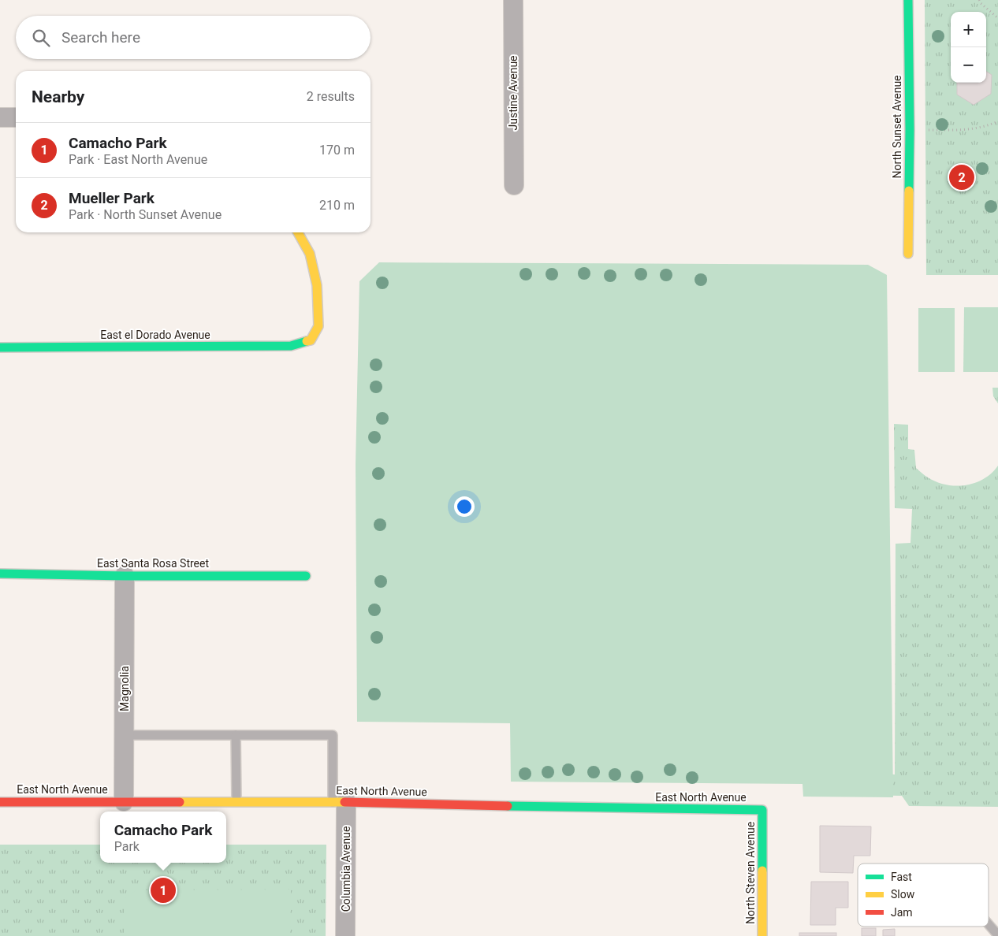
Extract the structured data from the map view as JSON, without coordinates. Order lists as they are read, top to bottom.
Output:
{
  "streets": {
    "street": [
      "Justine Avenue",
      "North Sunset Avenue",
      "East el Dorado Avenue",
      "East Santa Rosa Street",
      "Magnolia",
      "East North Avenue",
      "Columbia Avenue",
      "North Steven Avenue"
    ]
  },
  "crossings": [
    ["East Santa Rosa Street", "Magnolia"],
    ["Magnolia", "East North Avenue"],
    ["East North Avenue", "Columbia Avenue"],
    ["East North Avenue", "North Steven Avenue"]
  ],
  "legend": ["Fast", "Slow", "Jam"],
  "page": {
    "map_buttons": ["+", "−"],
    "search": "Search here",
    "heading": ["Nearby", "2 results"],
    "list": [
      {
        "mark": "1",
        "name": "Camacho Park",
        "note": "Park · East North Avenue",
        "value": "170 m"
      },
      {
        "mark": "2",
        "name": "Mueller Park",
        "note": "Park · North Sunset Avenue",
        "value": "210 m"
      }
    ],
    "pins": ["2", "1"],
    "popup": ["Camacho Park", "Park"]
  }
}
